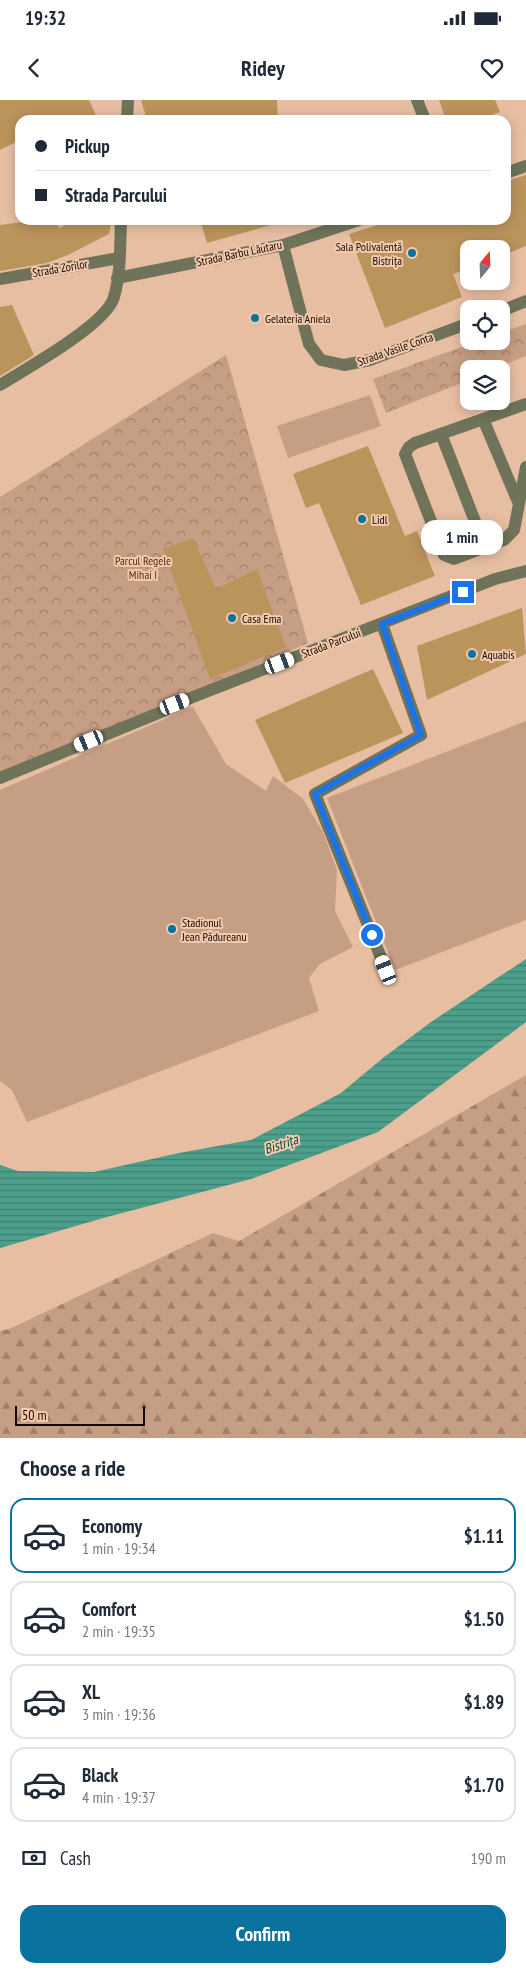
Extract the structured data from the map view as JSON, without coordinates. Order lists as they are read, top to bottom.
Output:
{
  "streets": {
    "street": [
      "Strada Barbu Lăutaru",
      "Strada Zorilor",
      "Strada Vasile Conta",
      "Strada Parcului"
    ]
  },
  "crossings": [
    ["Strada Barbu Lăutaru", "Strada Vasile Conta"]
  ],
  "water": ["Bistrița"],
  "parks": ["Parcul Regele Mihai I"],
  "places": [
    "Sala Polivalentă Bistrița",
    "Gelateria Aniela",
    "Lidl",
    "Casa Ema",
    "Aquabis",
    "Stadionul Jean Pădureanu"
  ],
  "scale_bar": "50 m",
  "north": "top",
  "page": {
    "status": "19:32",
    "header": "Ridey",
    "banner": ["Pickup", "Strada Parcului"],
    "bubble": "1 min",
    "scale": "50 m",
    "heading": "Choose a ride",
    "list": [
      {
        "name": "Economy",
        "note": "1 min · 19:34",
        "value": "$1.11"
      },
      {
        "name": "Comfort",
        "note": "2 min · 19:35",
        "value": "$1.50"
      },
      {
        "name": "XL",
        "note": "3 min · 19:36",
        "value": "$1.89"
      },
      {
        "name": "Black",
        "note": "4 min · 19:37",
        "value": "$1.70"
      }
    ],
    "pay": ["Cash", "190 m"],
    "buttons": "Confirm"
  }
}
